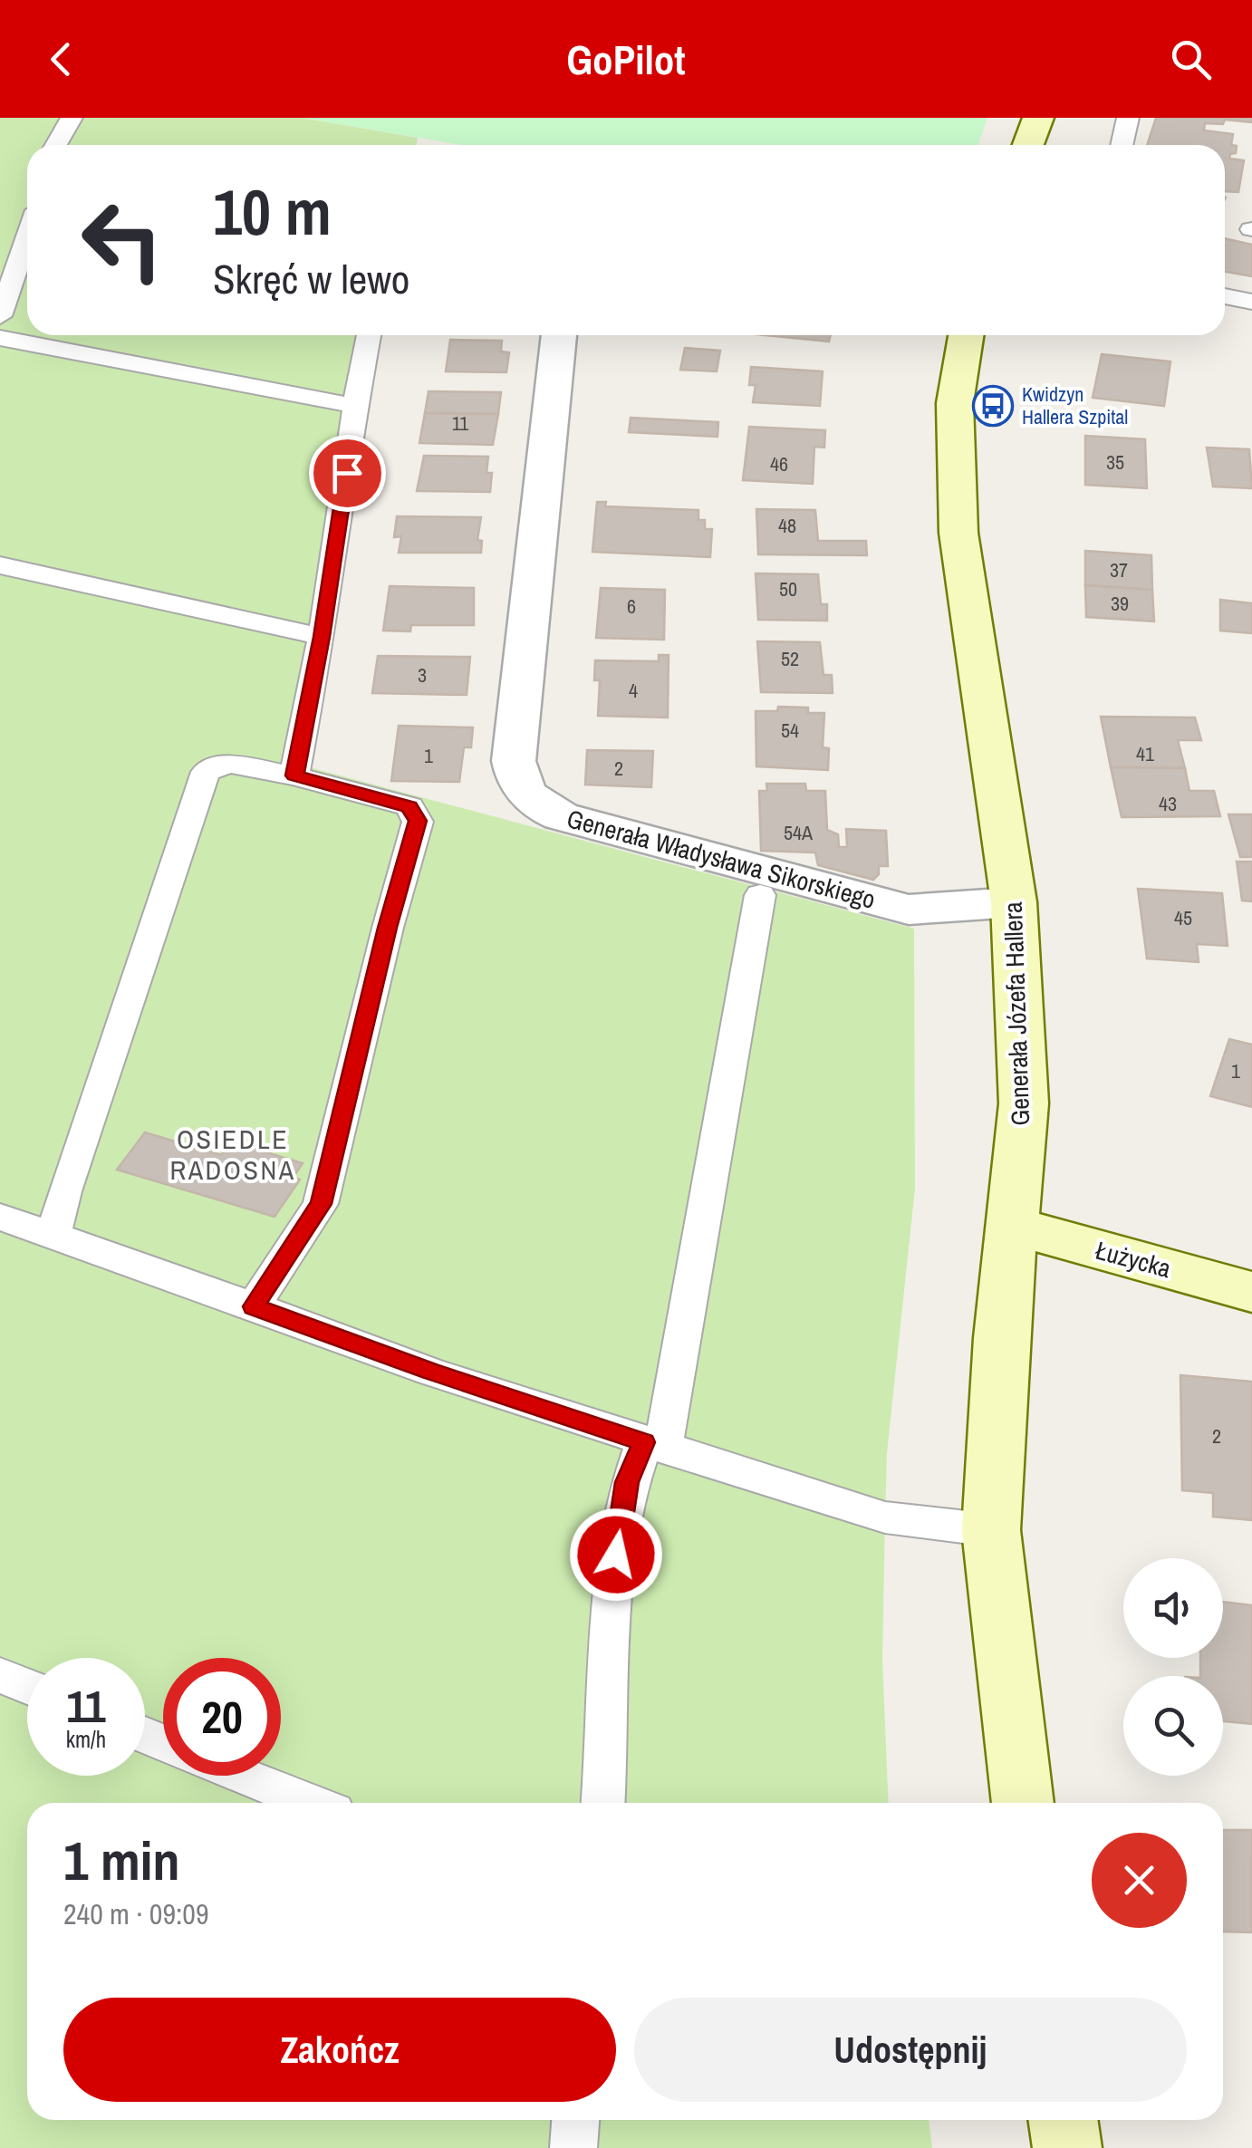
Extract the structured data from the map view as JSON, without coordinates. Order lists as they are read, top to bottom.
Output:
{
  "streets": {
    "street": ["Generała Władysława Sikorskiego", "Generała Józefa Hallera", "Łużycka"]
  },
  "crossings": [
    ["Generała Władysława Sikorskiego", "Generała Józefa Hallera"],
    ["Generała Józefa Hallera", "Łużycka"]
  ],
  "districts": ["OSIEDLE RADOSNA"],
  "places": {
    "bus stop": ["Kwidzyn Hallera Szpital"]
  },
  "house_numbers": [
    "11",
    "35",
    "46",
    "48",
    "37",
    "50",
    "39",
    "6",
    "52",
    "3",
    "4",
    "54",
    "41",
    "1",
    "2",
    "43",
    "54A",
    "45",
    "1",
    "2"
  ],
  "page": {
    "header": "GoPilot",
    "turn": ["10 m", "Skręć w lewo"],
    "speed": "11 km/h",
    "limit": "20",
    "heading": ["1 min", "240 m · 09:09"],
    "buttons": ["Zakończ", "Udostępnij"]
  }
}
